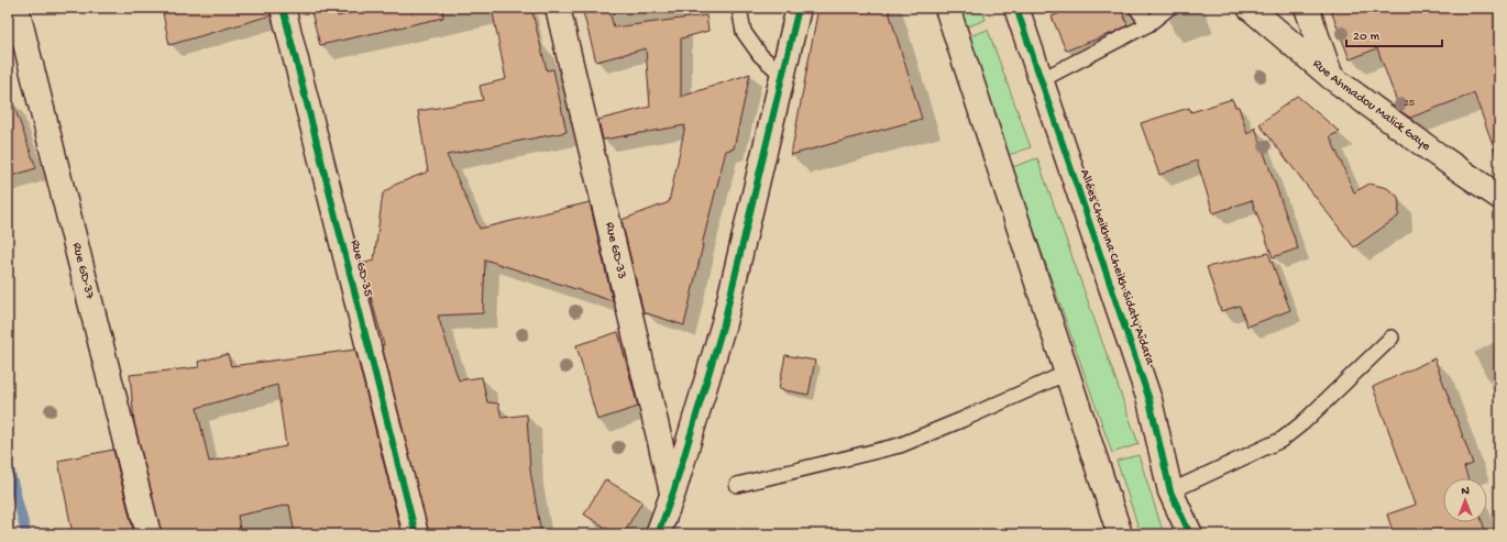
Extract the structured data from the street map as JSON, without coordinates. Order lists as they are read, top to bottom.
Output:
{
  "streets": {
    "street": [
      "Rue Ahmadou Malick Gaye",
      "Rue GD-33",
      "Allées Cheikhna Cheikh Sidaty Aîdara",
      "Rue GD-35",
      "Rue GD-37"
    ]
  },
  "house_numbers": ["25"],
  "scale_bar": "20 m",
  "north": "top"
}
